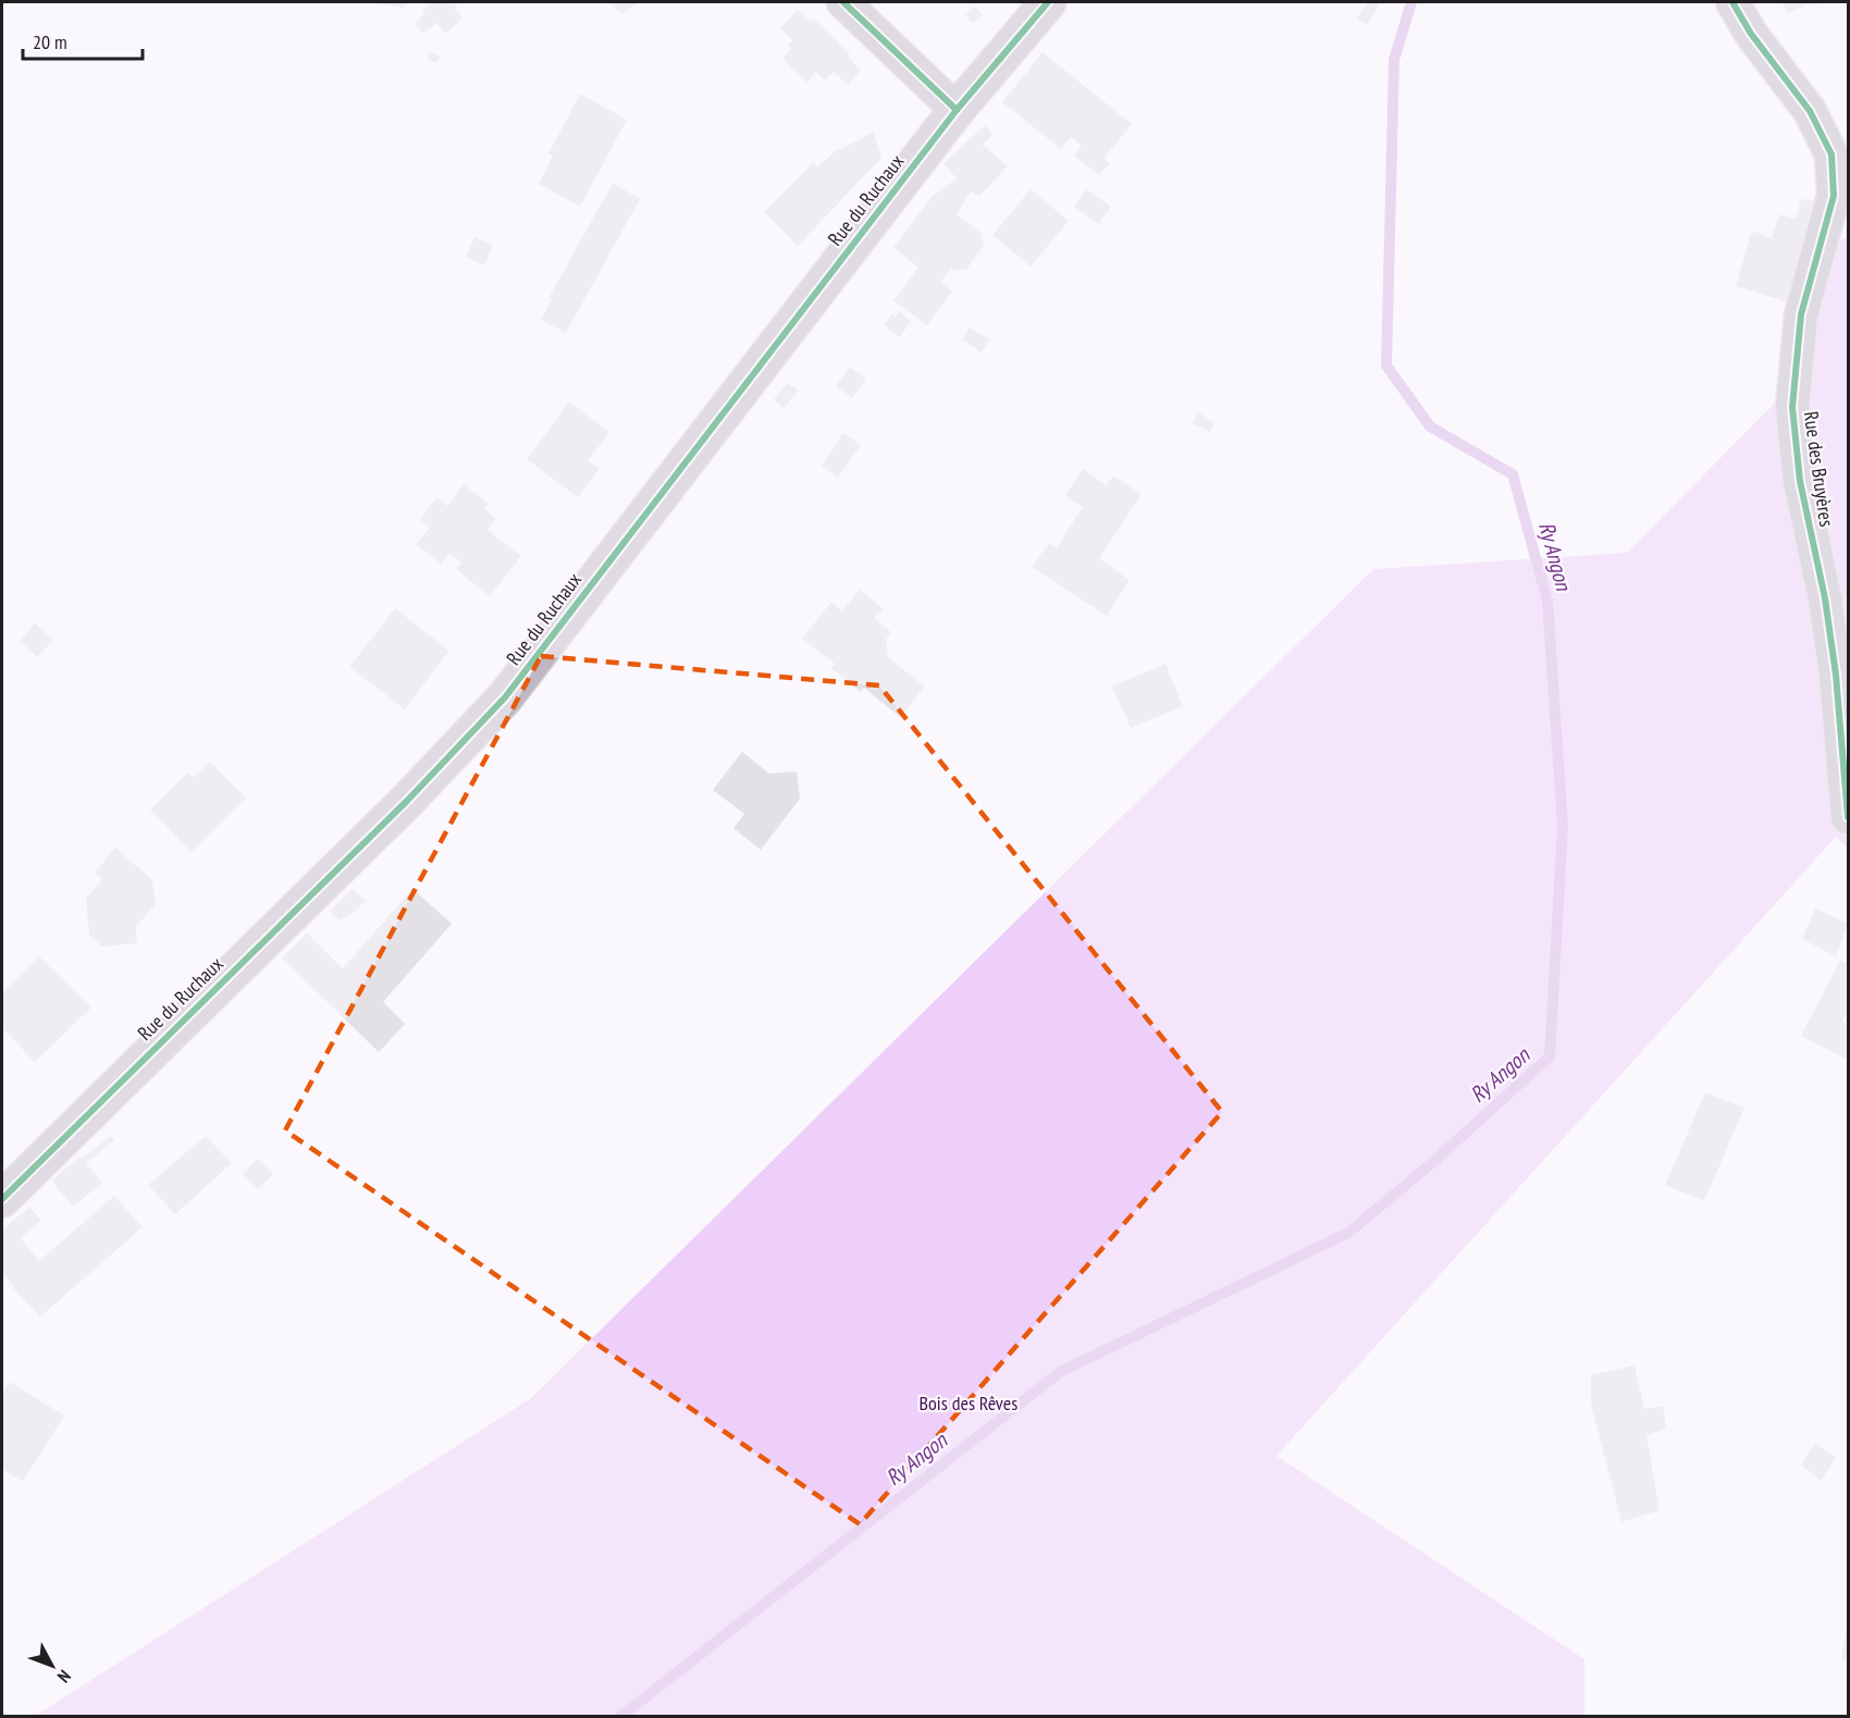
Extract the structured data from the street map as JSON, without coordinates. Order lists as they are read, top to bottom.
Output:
{
  "streets": {
    "street": ["Rue du Ruchaux", "Rue des Bruyères"]
  },
  "water": ["Ry Angon"],
  "parks": ["Bois des Rêves"],
  "scale_bar": "20 m",
  "north": "bottom right"
}
